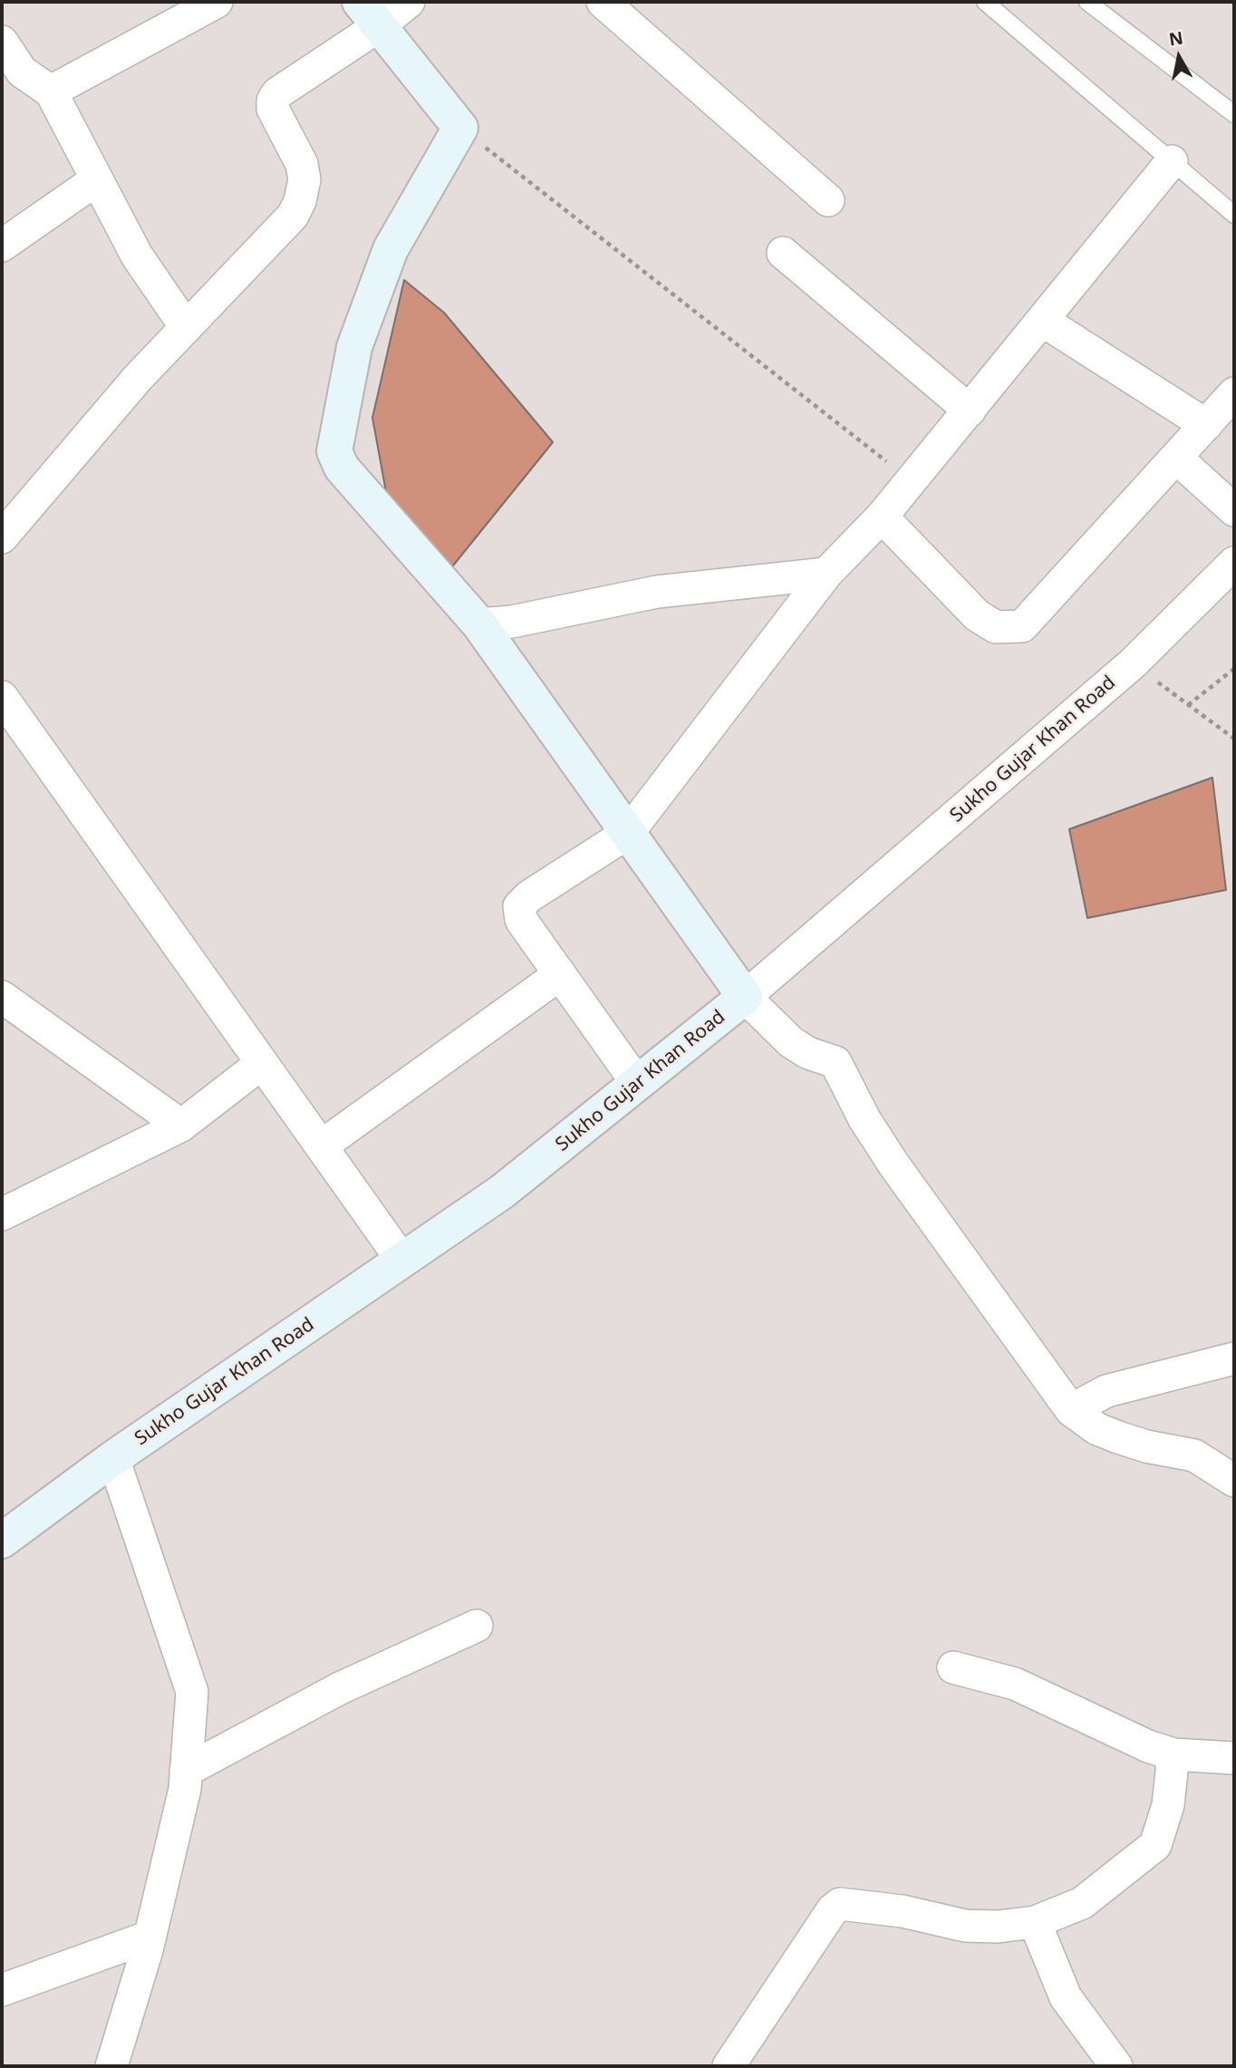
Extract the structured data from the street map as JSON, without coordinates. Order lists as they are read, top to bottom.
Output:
{
  "streets": {
    "main road": ["Sukho Gujar Khan Road"]
  },
  "north": "top"
}
